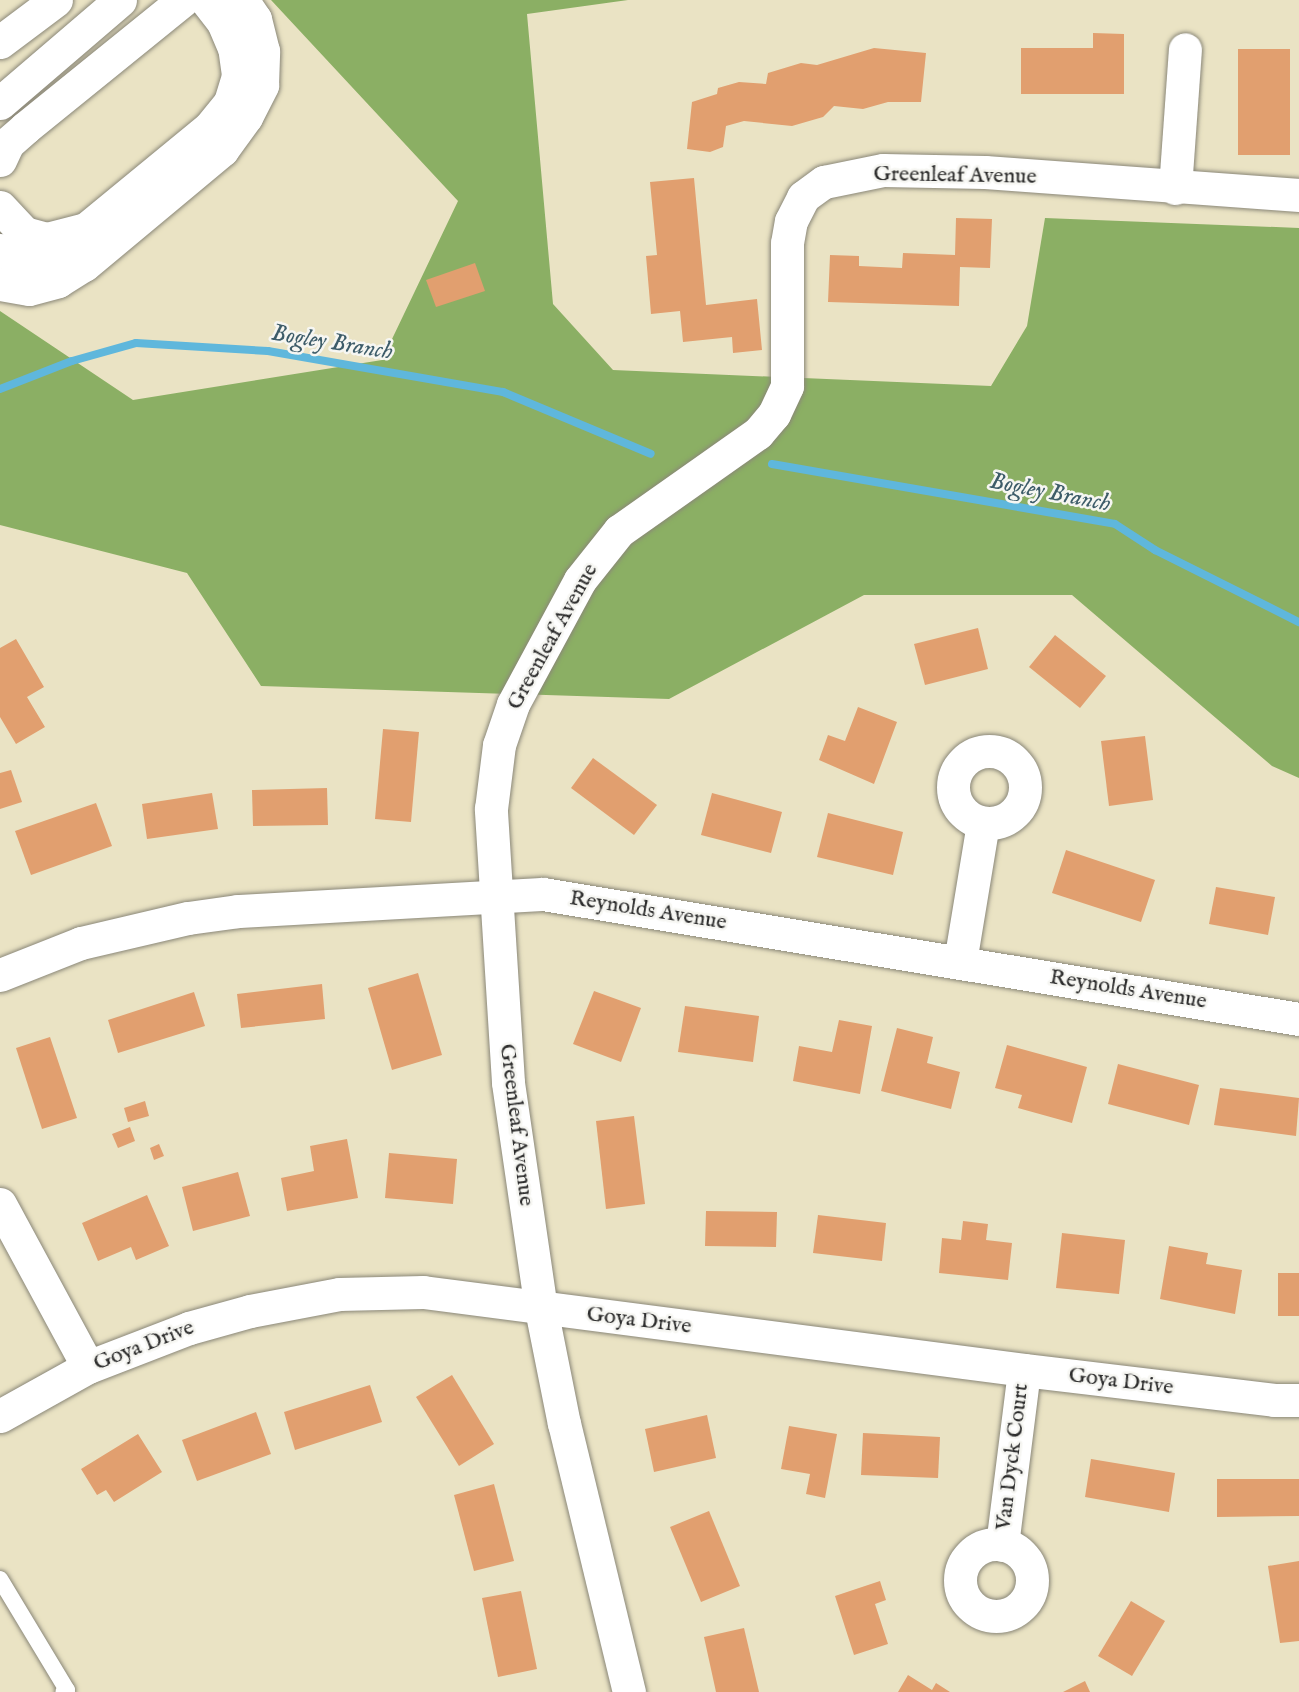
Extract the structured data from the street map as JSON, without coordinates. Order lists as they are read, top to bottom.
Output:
{
  "streets": {
    "main road": [
      "Greenleaf Avenue",
      "Reynolds Avenue",
      "Goya Drive",
      "Van Dyck Court"
    ]
  },
  "crossings": [
    ["Greenleaf Avenue", "Reynolds Avenue"],
    ["Greenleaf Avenue", "Goya Drive"],
    ["Goya Drive", "Van Dyck Court"]
  ],
  "water": ["Bogley Branch"]
}
